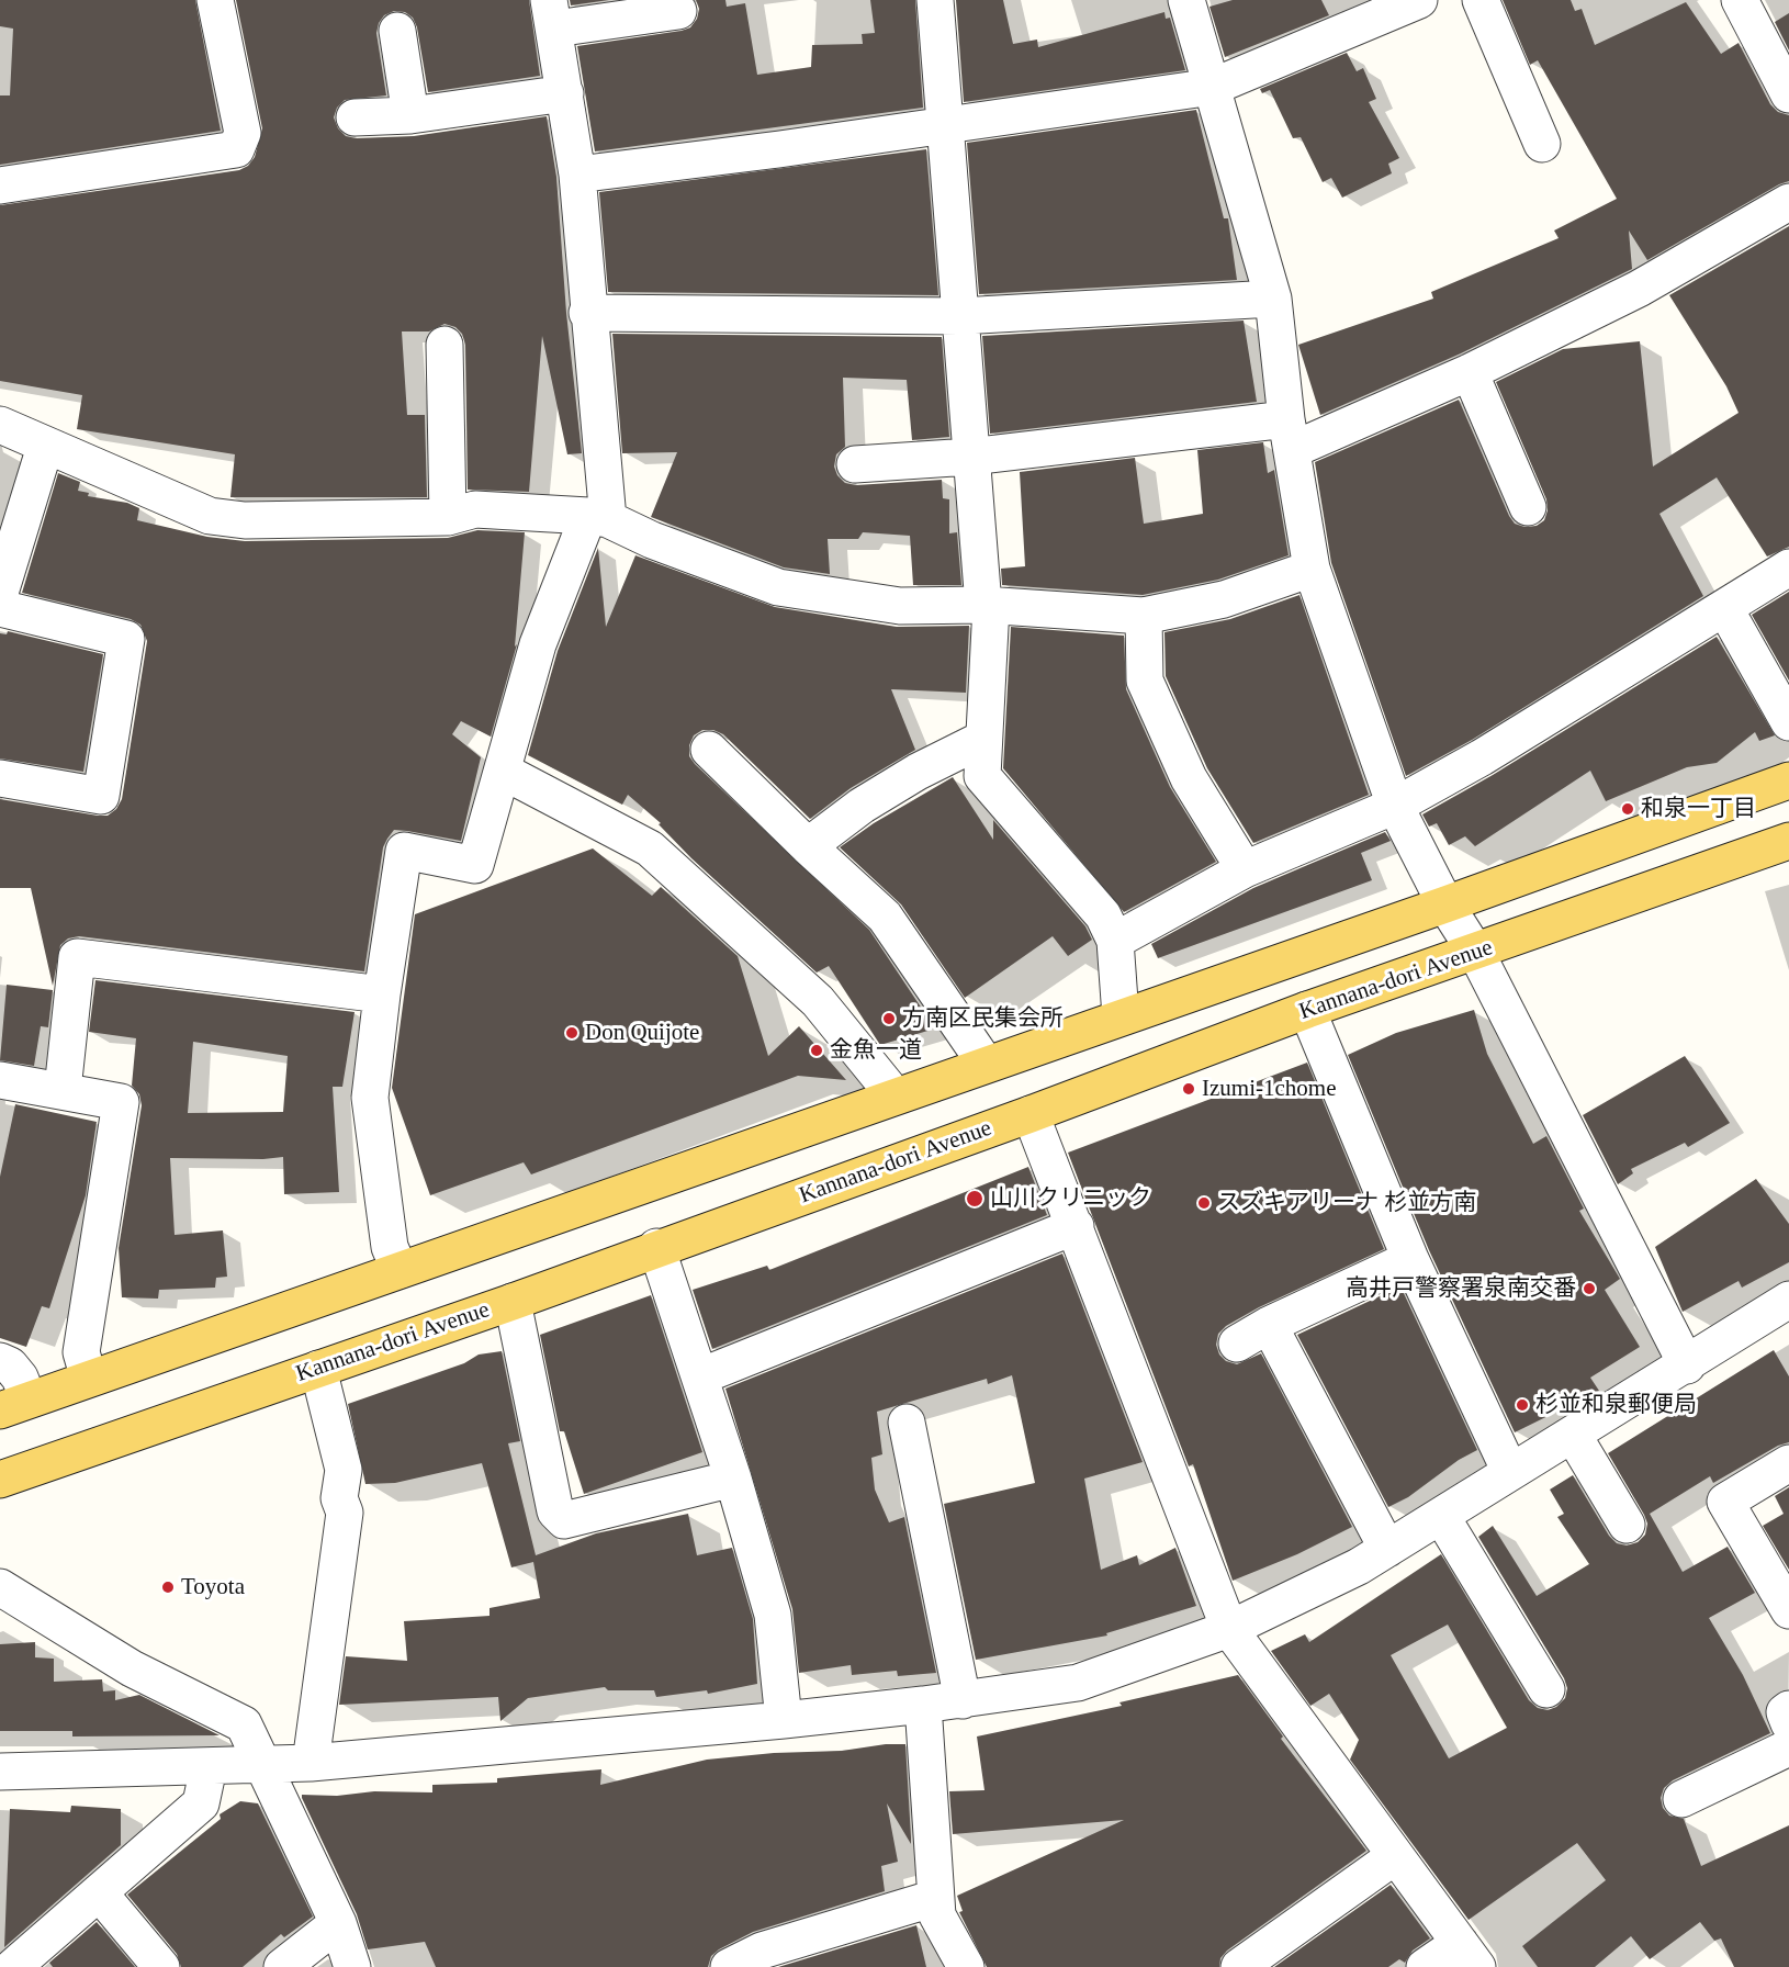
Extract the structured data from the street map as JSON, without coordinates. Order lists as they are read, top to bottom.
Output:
{
  "streets": {
    "main road": ["Kannana-dori Avenue"]
  },
  "places": [
    "和泉一丁目",
    "方南区民集会所",
    "Don Quijote",
    "金魚一道",
    "Izumi-1chome",
    "山川クリニック",
    "スズキアリーナ 杉並方南",
    "高井戸警察署泉南交番",
    "杉並和泉郵便局",
    "Toyota"
  ]
}
